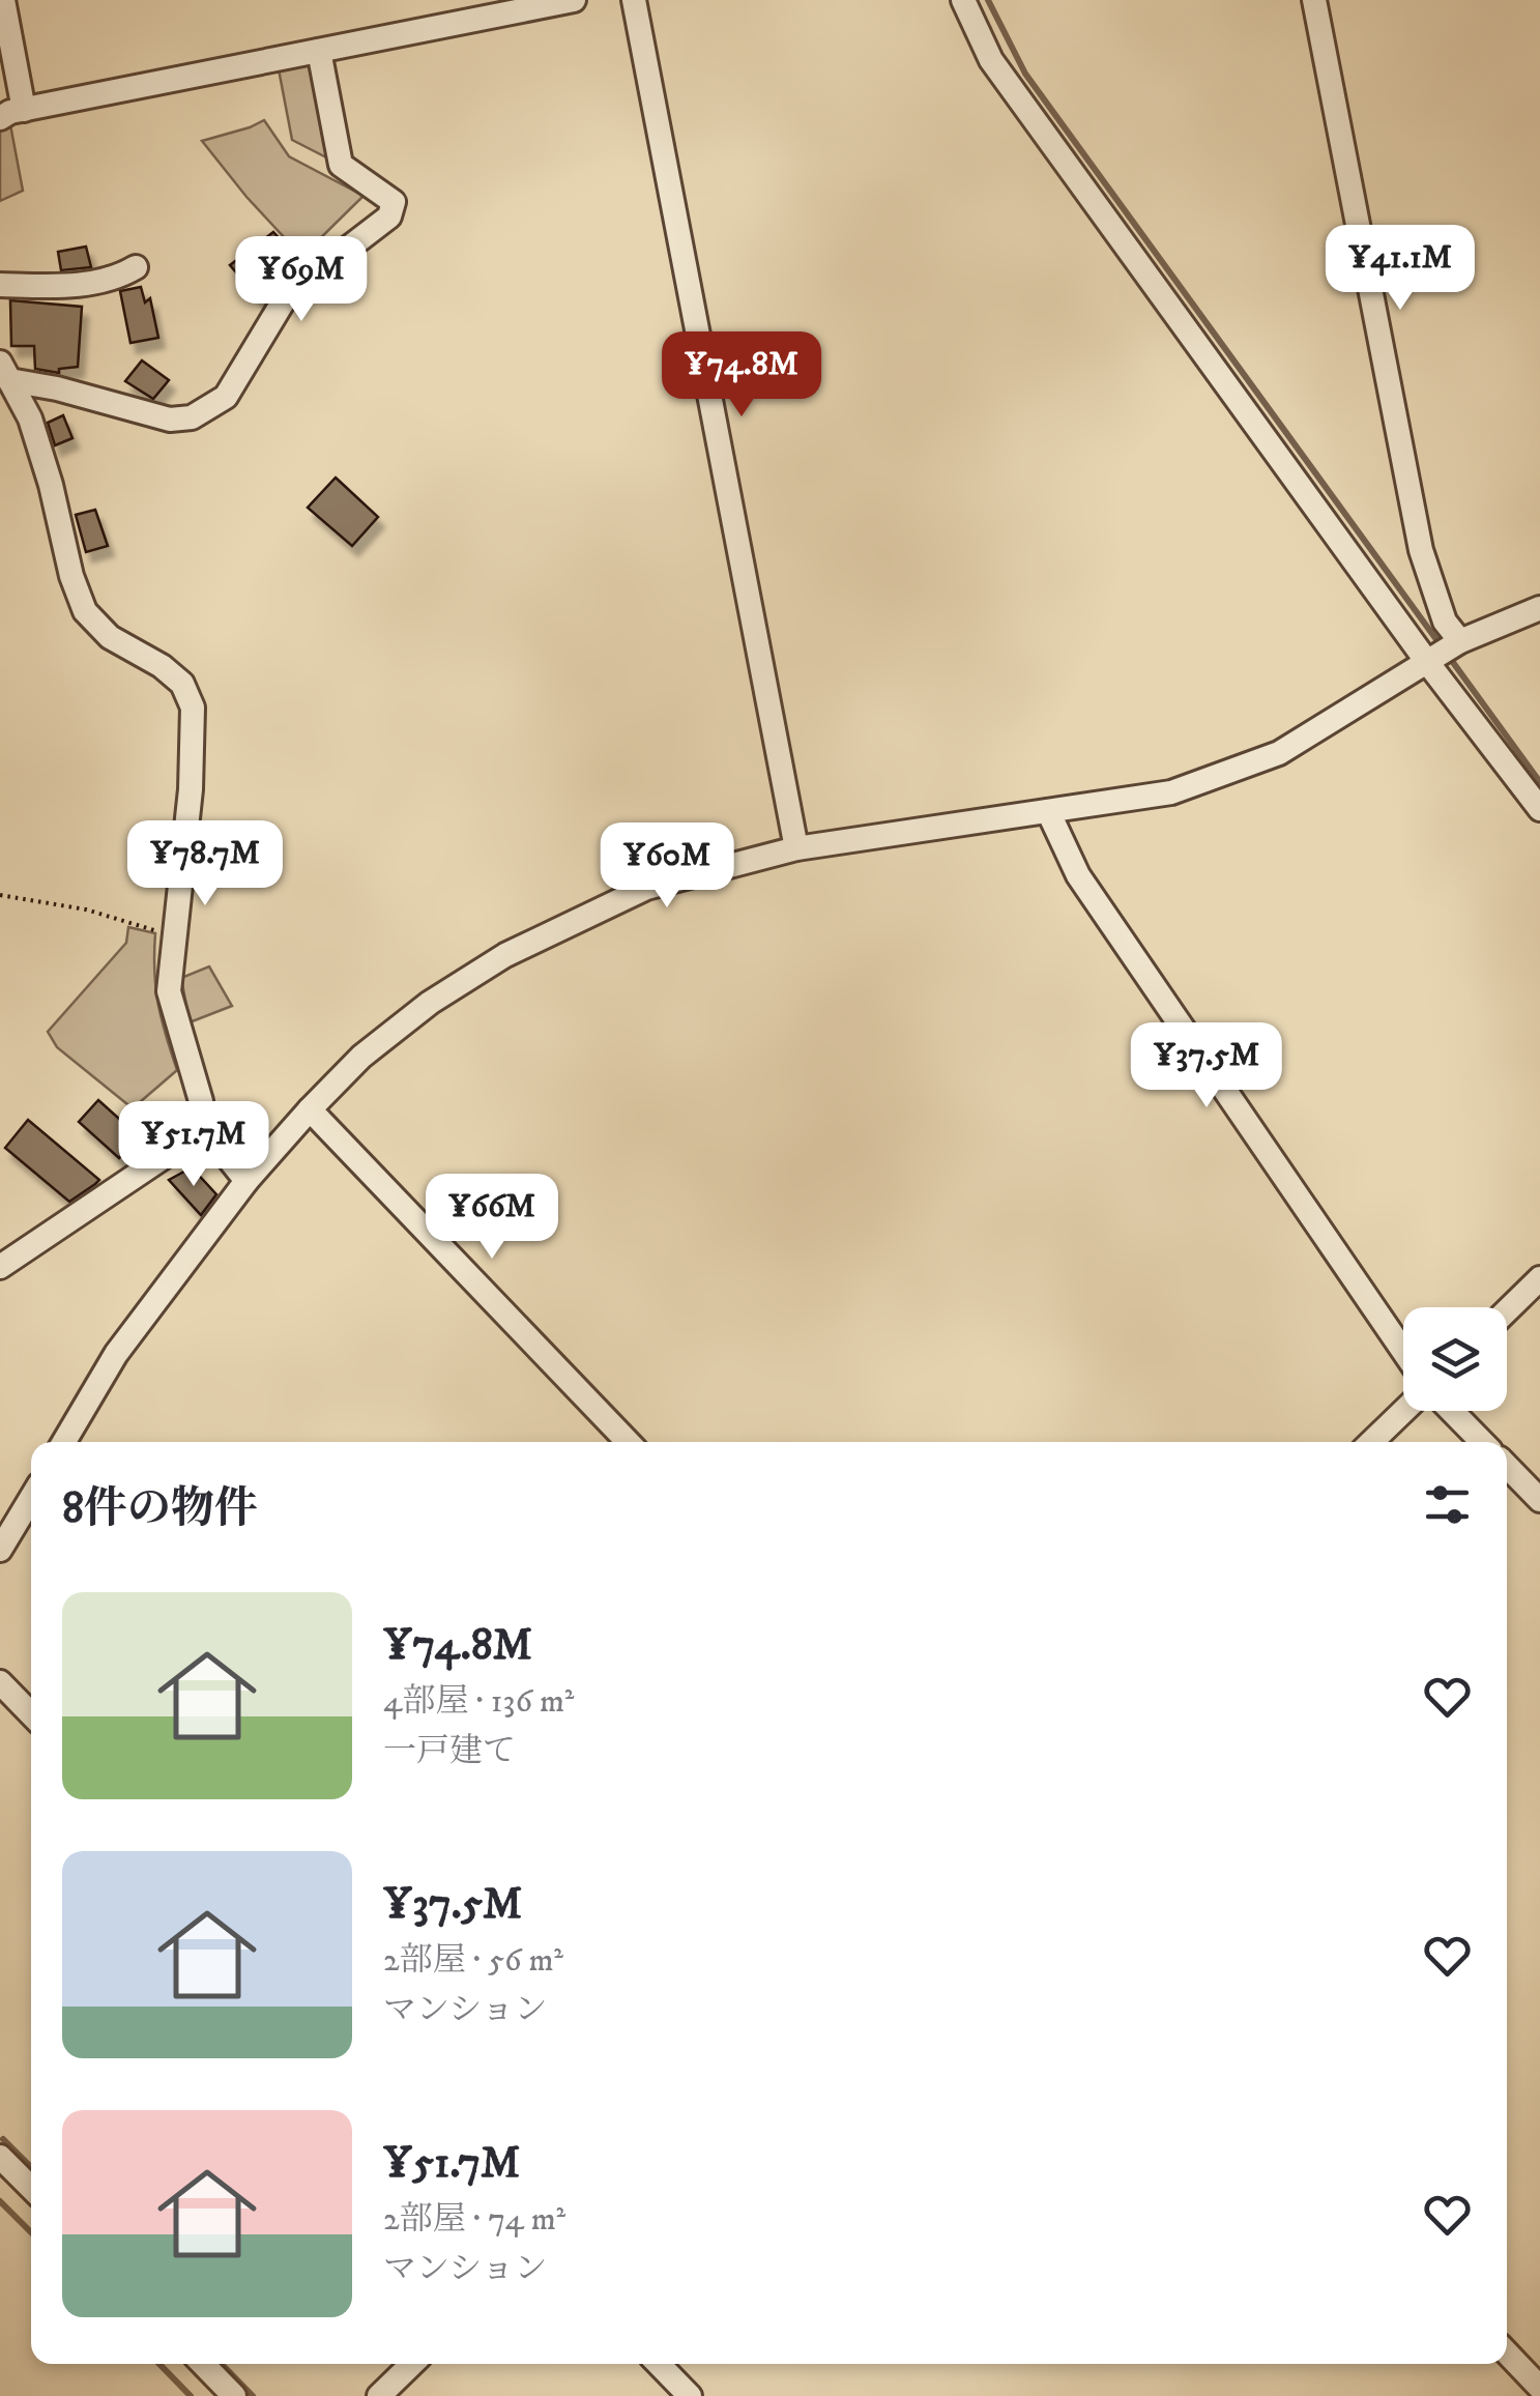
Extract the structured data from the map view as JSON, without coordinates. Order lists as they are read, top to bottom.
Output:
{
  "page": {
    "price": [
      "¥41.1M",
      "¥69M",
      "¥74.8M",
      "¥78.7M",
      "¥60M",
      "¥37.5M",
      "¥51.7M",
      "¥66M"
    ],
    "heading": "8件の物件",
    "list": [
      {
        "name": "¥74.8M",
        "note": "4部屋 · 136 m² · 一戸建て"
      },
      {
        "name": "¥37.5M",
        "note": "2部屋 · 56 m² · マンション"
      },
      {
        "name": "¥51.7M",
        "note": "2部屋 · 74 m² · マンション"
      }
    ]
  }
}
